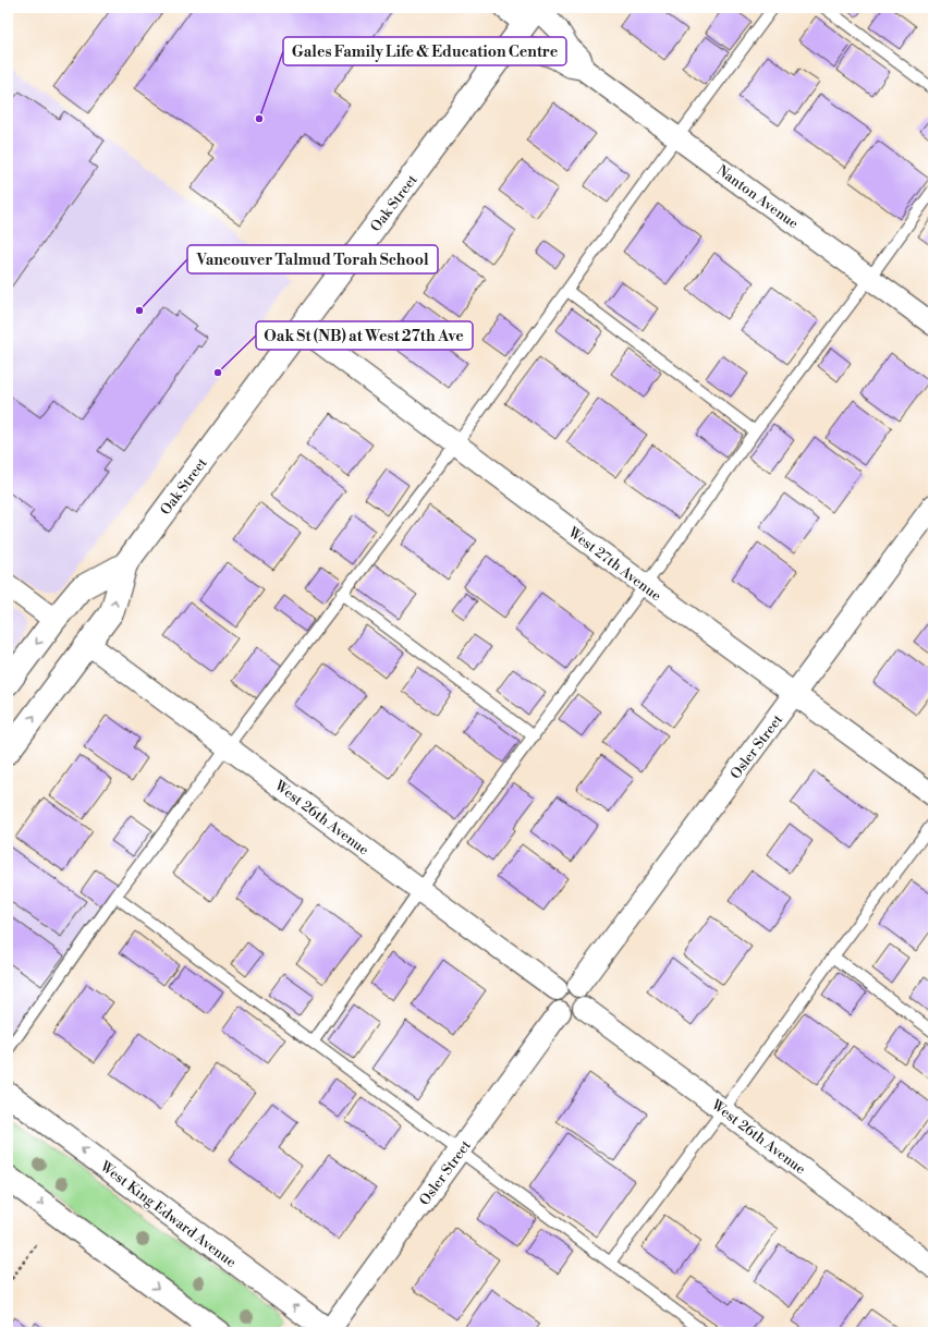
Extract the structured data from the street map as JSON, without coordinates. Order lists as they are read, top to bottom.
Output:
{
  "streets": {
    "main road": ["Oak Street", "West King Edward Avenue"],
    "street": [
      "Nanton Avenue",
      "West 27th Avenue",
      "Osler Street",
      "West 26th Avenue"
    ]
  },
  "crossings": [
    ["Nanton Avenue", "Oak Street"],
    ["Oak Street", "West 27th Avenue"],
    ["Oak Street", "West 26th Avenue"],
    ["West 27th Avenue", "Osler Street"],
    ["Osler Street", "West 26th Avenue"],
    ["Osler Street", "West King Edward Avenue"]
  ],
  "places": ["Gales Family Life & Education Centre", "Vancouver Talmud Torah School", "Oak St (NB) at West 27th Ave"]
}
